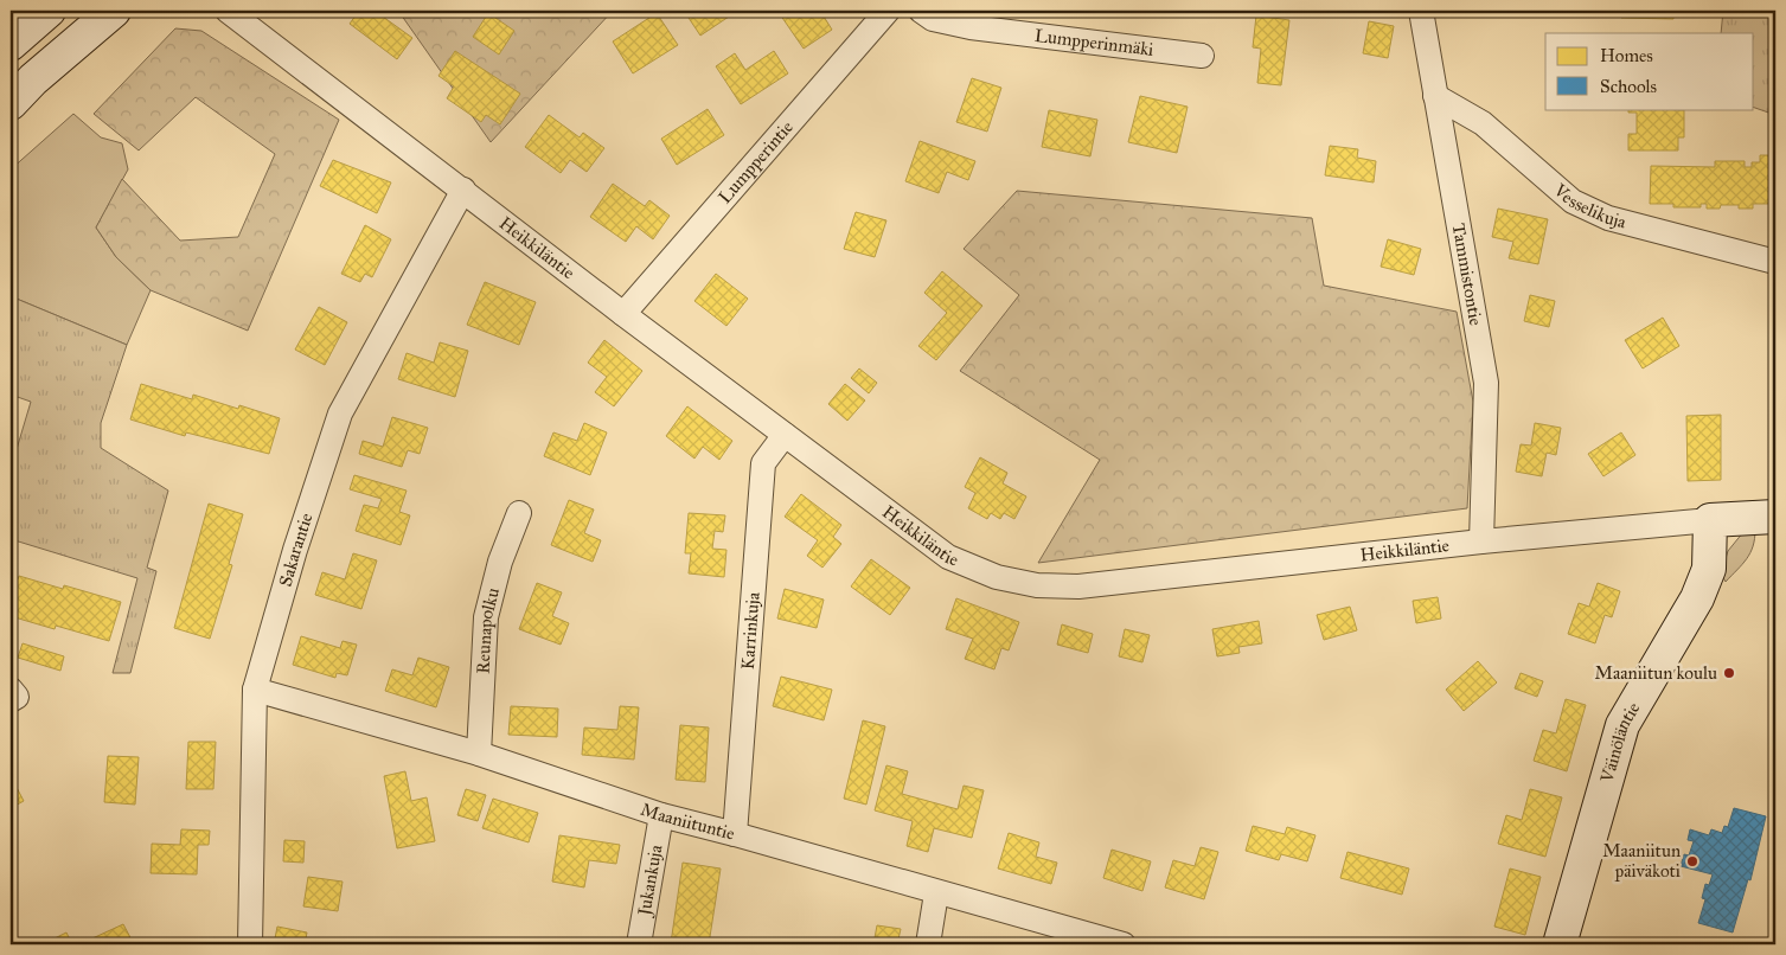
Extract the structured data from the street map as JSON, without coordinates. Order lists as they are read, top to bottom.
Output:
{
  "streets": {
    "street": [
      "Lumpperinmäki",
      "Lumpperintie",
      "Vesselikuja",
      "Heikkiläntie",
      "Tammistontie",
      "Sakarantie",
      "Reunapolku",
      "Karrinkuja",
      "Väinöläntie",
      "Maaniituntie",
      "Jukankuja"
    ]
  },
  "crossings": [
    ["Lumpperintie", "Heikkiläntie"],
    ["Vesselikuja", "Tammistontie"],
    ["Heikkiläntie", "Tammistontie"],
    ["Heikkiläntie", "Sakarantie"],
    ["Heikkiläntie", "Karrinkuja"],
    ["Heikkiläntie", "Väinöläntie"],
    ["Sakarantie", "Maaniituntie"],
    ["Reunapolku", "Maaniituntie"],
    ["Karrinkuja", "Maaniituntie"],
    ["Maaniituntie", "Jukankuja"]
  ],
  "places": ["Maaniitun koulu", "Maaniitun päiväkoti"],
  "legend": ["Homes", "Schools"]
}
